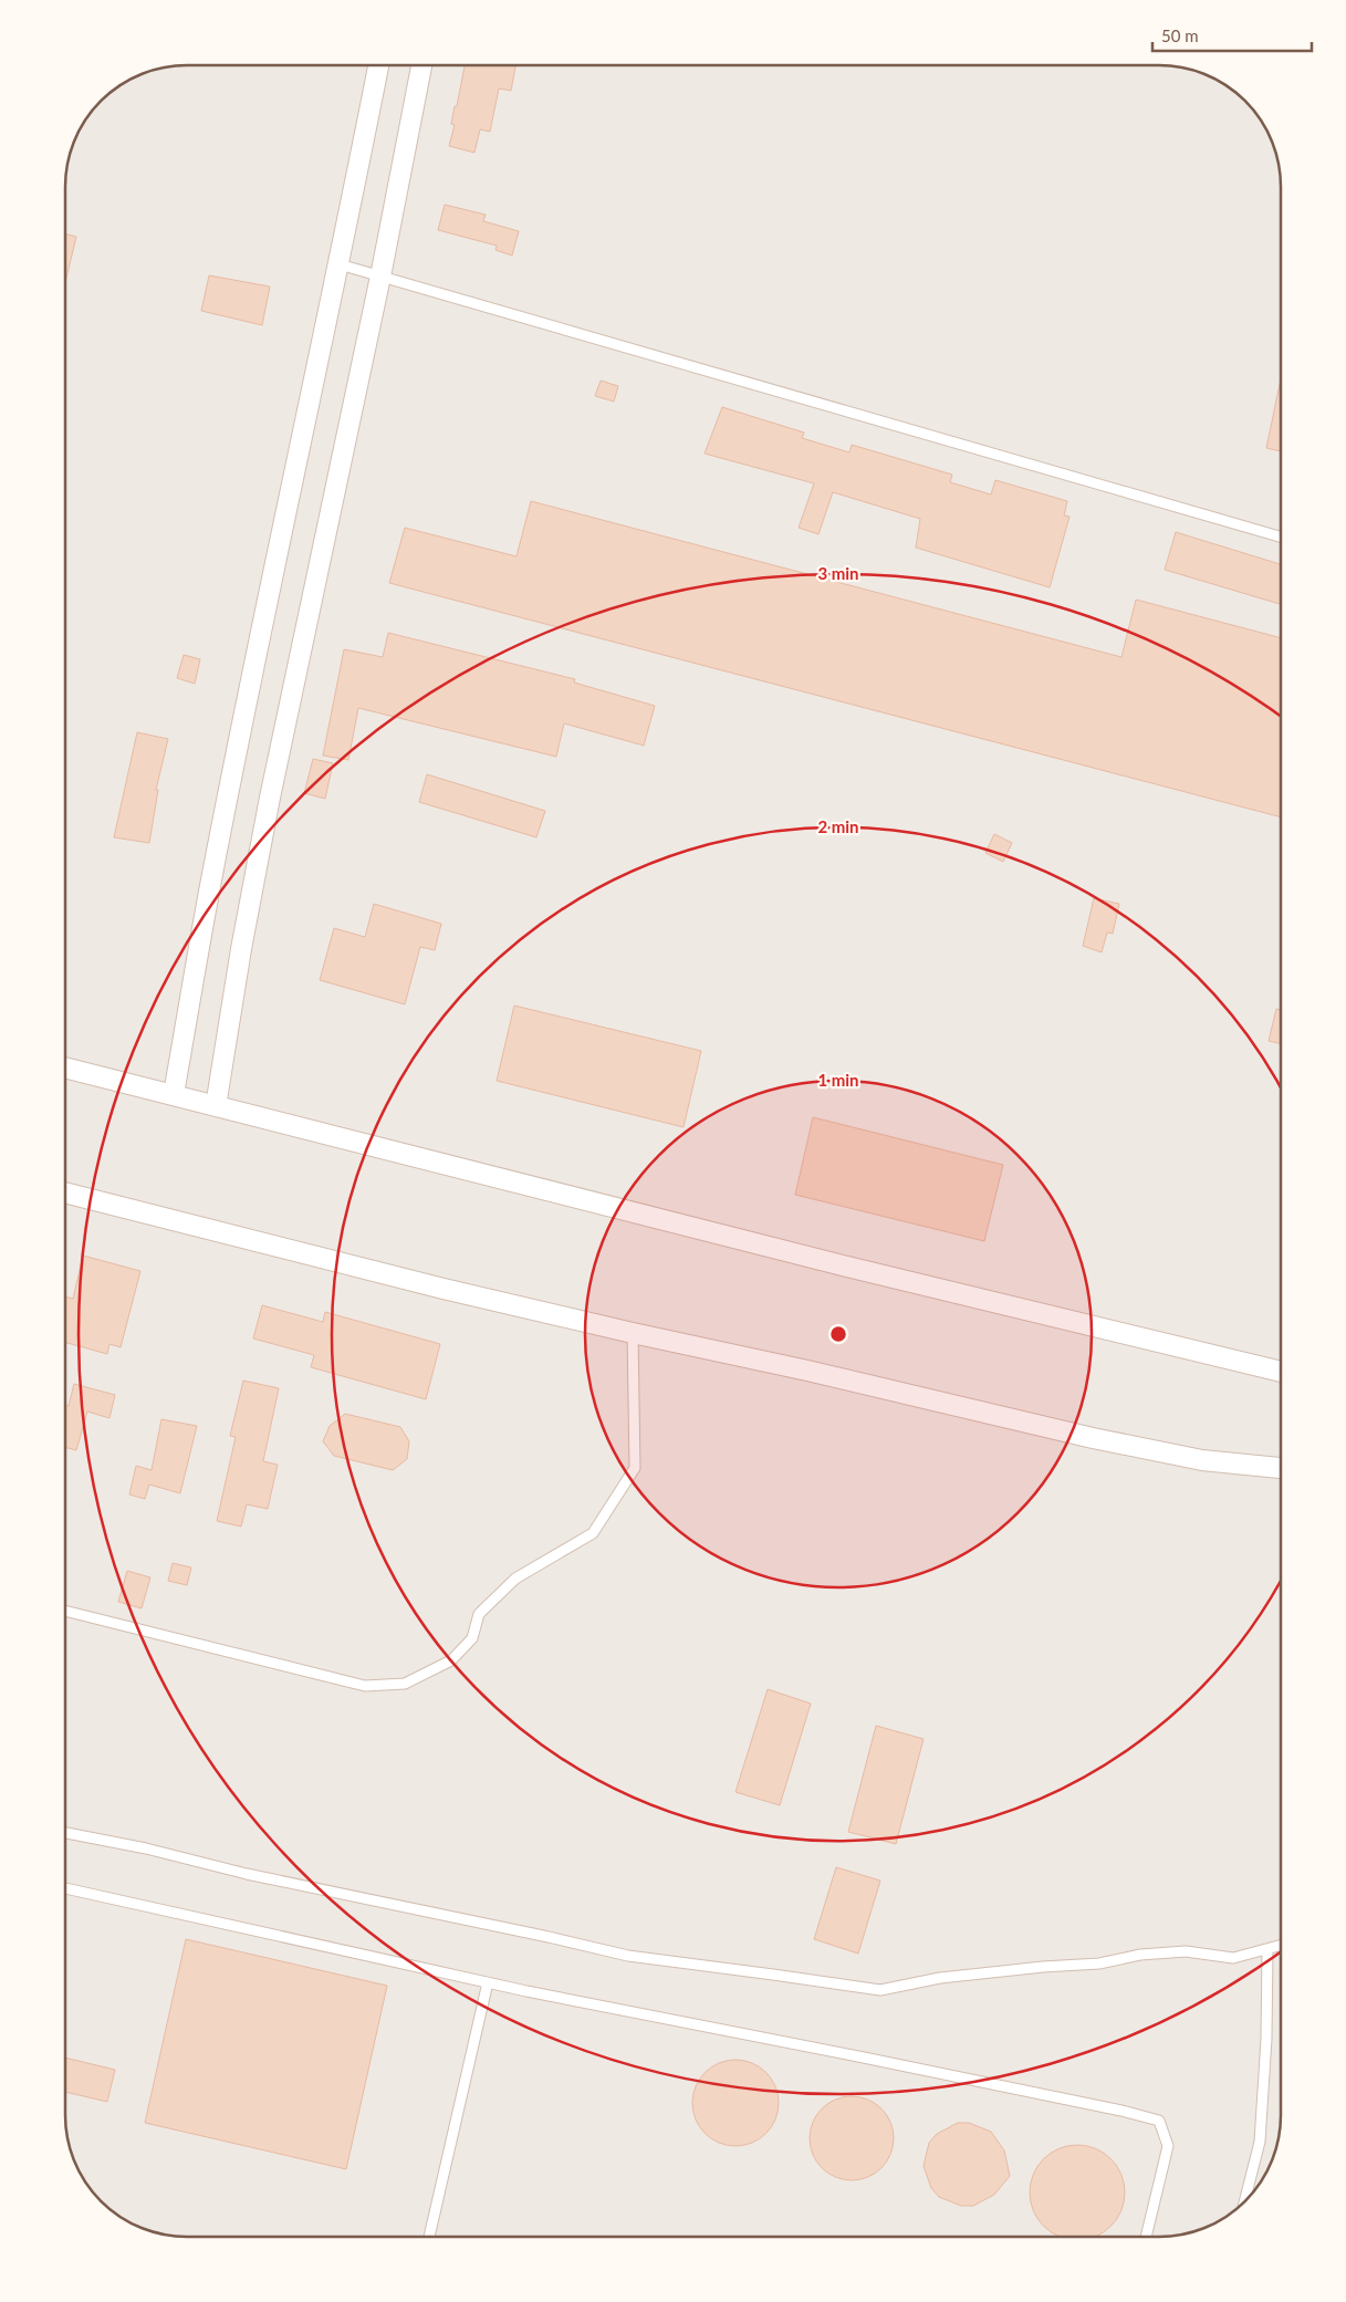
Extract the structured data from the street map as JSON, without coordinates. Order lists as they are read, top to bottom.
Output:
{
  "scale_bar": "50 m",
  "rings": ["3 min", "2 min", "1 min"]
}
